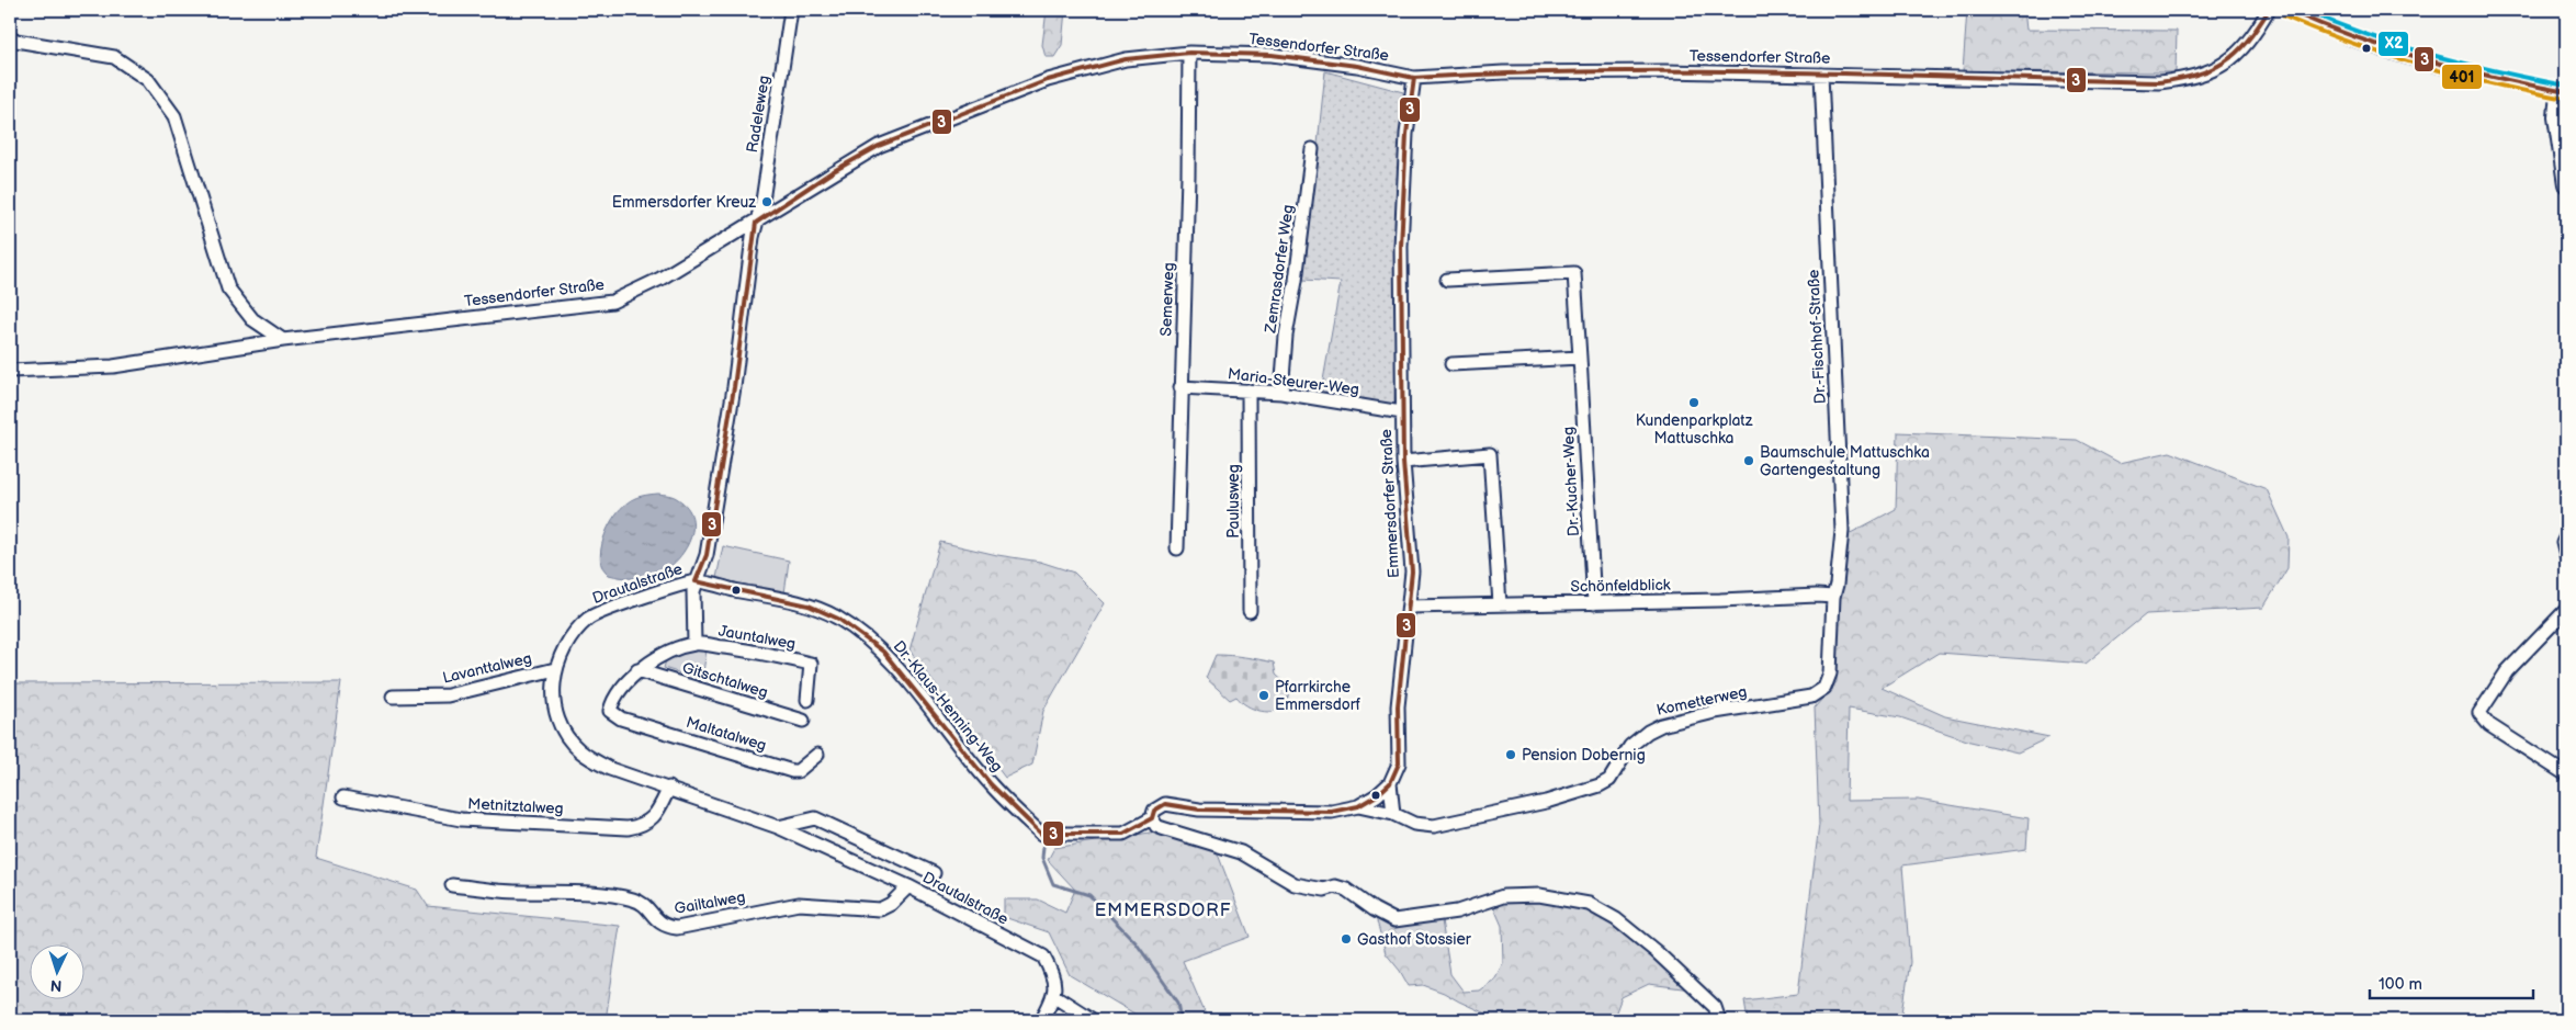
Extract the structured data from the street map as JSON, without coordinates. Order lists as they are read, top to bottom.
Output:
{
  "streets": {
    "street": [
      "Tessendorfer Straße",
      "Radeleweg",
      "Zemrasdorfer Weg",
      "Semerweg",
      "Dr.-Fischhof-Straße",
      "Maria-Steurer-Weg",
      "Dr.-Kucher-Weg",
      "Paulusweg",
      "Emmersdorfer Straße",
      "Drautalstraße",
      "Schönfeldblick",
      "Jauntalweg",
      "Lavanttalweg",
      "Gitschtalweg",
      "Kometterweg",
      "Dr.-Klaus-Henning-Weg",
      "Maltatalweg",
      "Metnitztalweg",
      "Gailtalweg"
    ]
  },
  "crossings": [
    ["Tessendorfer Straße", "Radeleweg"],
    ["Tessendorfer Straße", "Semerweg"],
    ["Tessendorfer Straße", "Dr.-Fischhof-Straße"],
    ["Tessendorfer Straße", "Emmersdorfer Straße"],
    ["Tessendorfer Straße", "Drautalstraße"],
    ["Radeleweg", "Drautalstraße"],
    ["Zemrasdorfer Weg", "Maria-Steurer-Weg"],
    ["Semerweg", "Maria-Steurer-Weg"],
    ["Dr.-Fischhof-Straße", "Schönfeldblick"],
    ["Dr.-Fischhof-Straße", "Kometterweg"],
    ["Maria-Steurer-Weg", "Paulusweg"],
    ["Maria-Steurer-Weg", "Emmersdorfer Straße"],
    ["Dr.-Kucher-Weg", "Schönfeldblick"],
    ["Emmersdorfer Straße", "Schönfeldblick"],
    ["Drautalstraße", "Lavanttalweg"],
    ["Drautalstraße", "Dr.-Klaus-Henning-Weg"],
    ["Drautalstraße", "Metnitztalweg"],
    ["Drautalstraße", "Gailtalweg"],
    ["Schönfeldblick", "Kometterweg"],
    ["Gitschtalweg", "Maltatalweg"]
  ],
  "districts": ["EMMERSDORF"],
  "places": [
    "Emmersdorfer Kreuz",
    "Kundenparkplatz Mattuschka",
    "Baumschule Mattuschka Gartengestaltung",
    "Pfarrkirche Emmersdorf",
    "Pension Dobernig",
    "Gasthof Stossier"
  ],
  "lines": ["transit line 3", "transit line X2", "transit line 401"],
  "scale_bar": "100 m",
  "north": "bottom"
}
